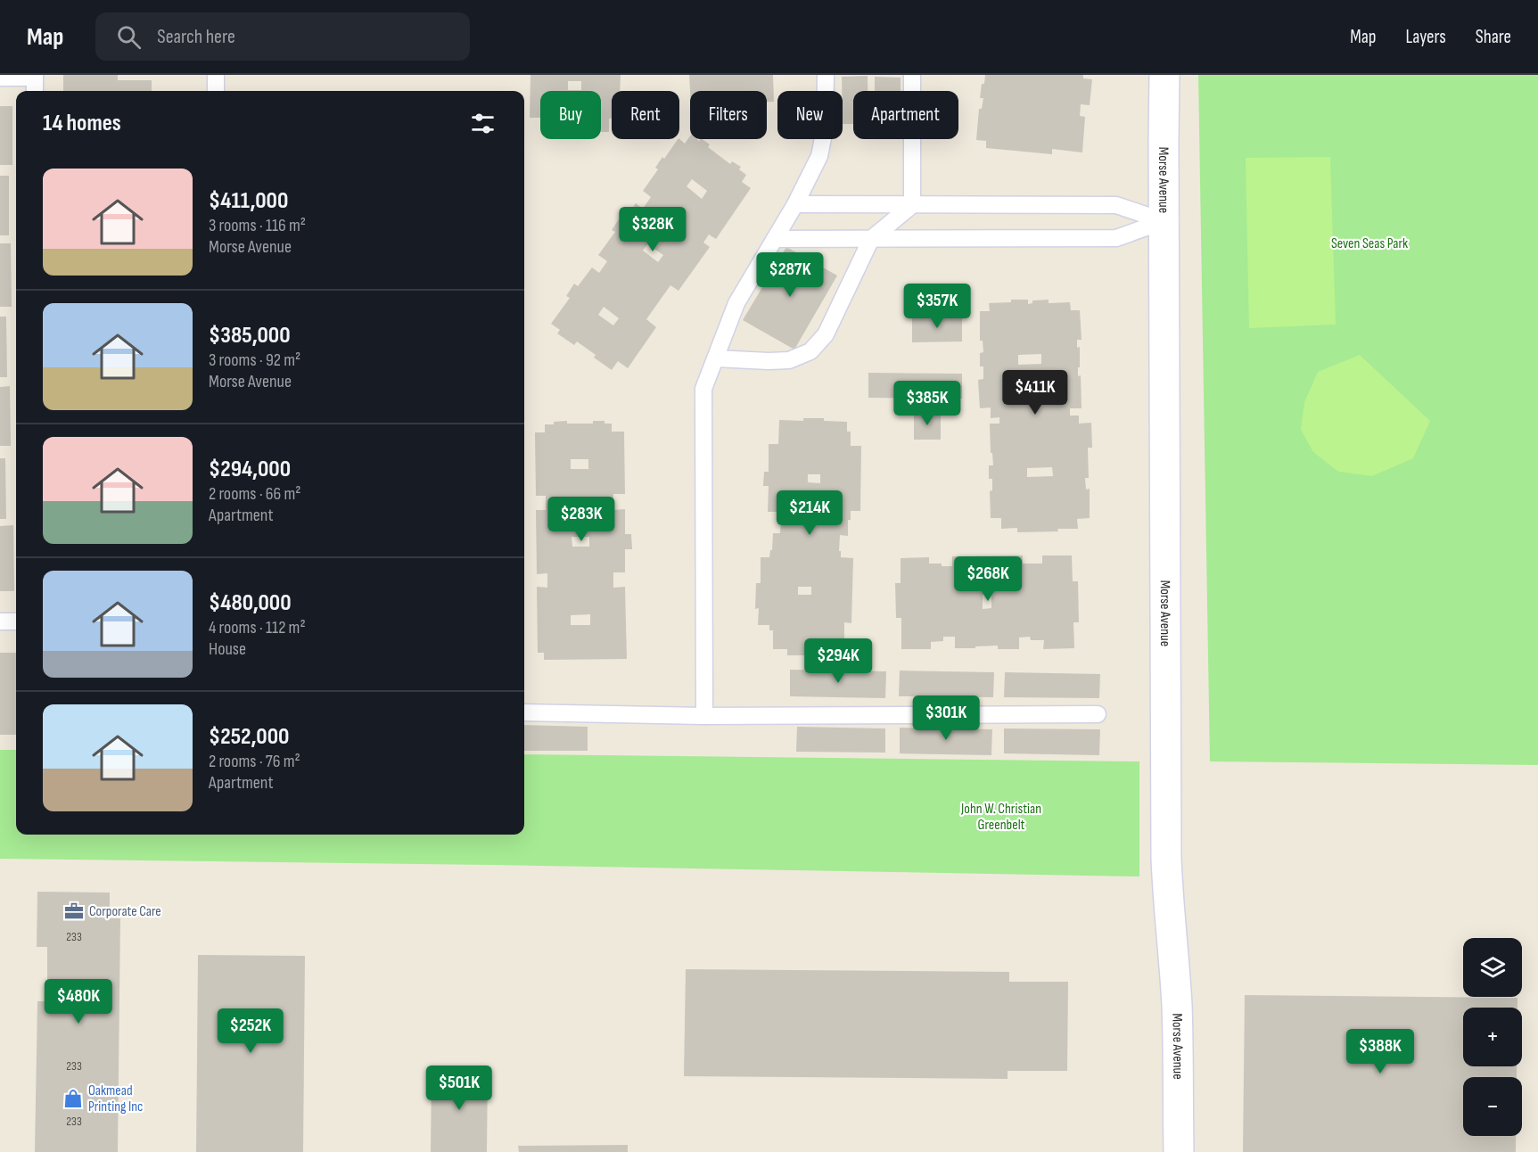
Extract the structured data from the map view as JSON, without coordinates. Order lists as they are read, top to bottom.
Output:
{
  "streets": {
    "street": ["Morse Avenue"]
  },
  "parks": ["Seven Seas Park", "John W. Christian Greenbelt"],
  "places": {
    "office": ["Corporate Care"],
    "shop": ["Oakmead Printing Inc"]
  },
  "house_numbers": ["233", "233", "233"],
  "page": {
    "header": "Map",
    "search": "Search here",
    "nav": ["Map", "Layers", "Share"],
    "chip": [
      "Buy",
      "Rent",
      "Filters",
      "New",
      "Apartment"
    ],
    "heading": "14 homes",
    "list": [
      {
        "name": "$411,000",
        "note": "3 rooms · 116 m² · Morse Avenue"
      },
      {
        "name": "$385,000",
        "note": "3 rooms · 92 m² · Morse Avenue"
      },
      {
        "name": "$294,000",
        "note": "2 rooms · 66 m² · Apartment"
      },
      {
        "name": "$480,000",
        "note": "4 rooms · 112 m² · House"
      },
      {
        "name": "$252,000",
        "note": "2 rooms · 76 m² · Apartment"
      }
    ],
    "price": [
      "$328K",
      "$287K",
      "$357K",
      "$411K",
      "$385K",
      "$214K",
      "$283K",
      "$268K",
      "$294K",
      "$301K",
      "$480K",
      "$252K",
      "$388K",
      "$501K"
    ],
    "map_buttons": ["+", "−"]
  }
}
